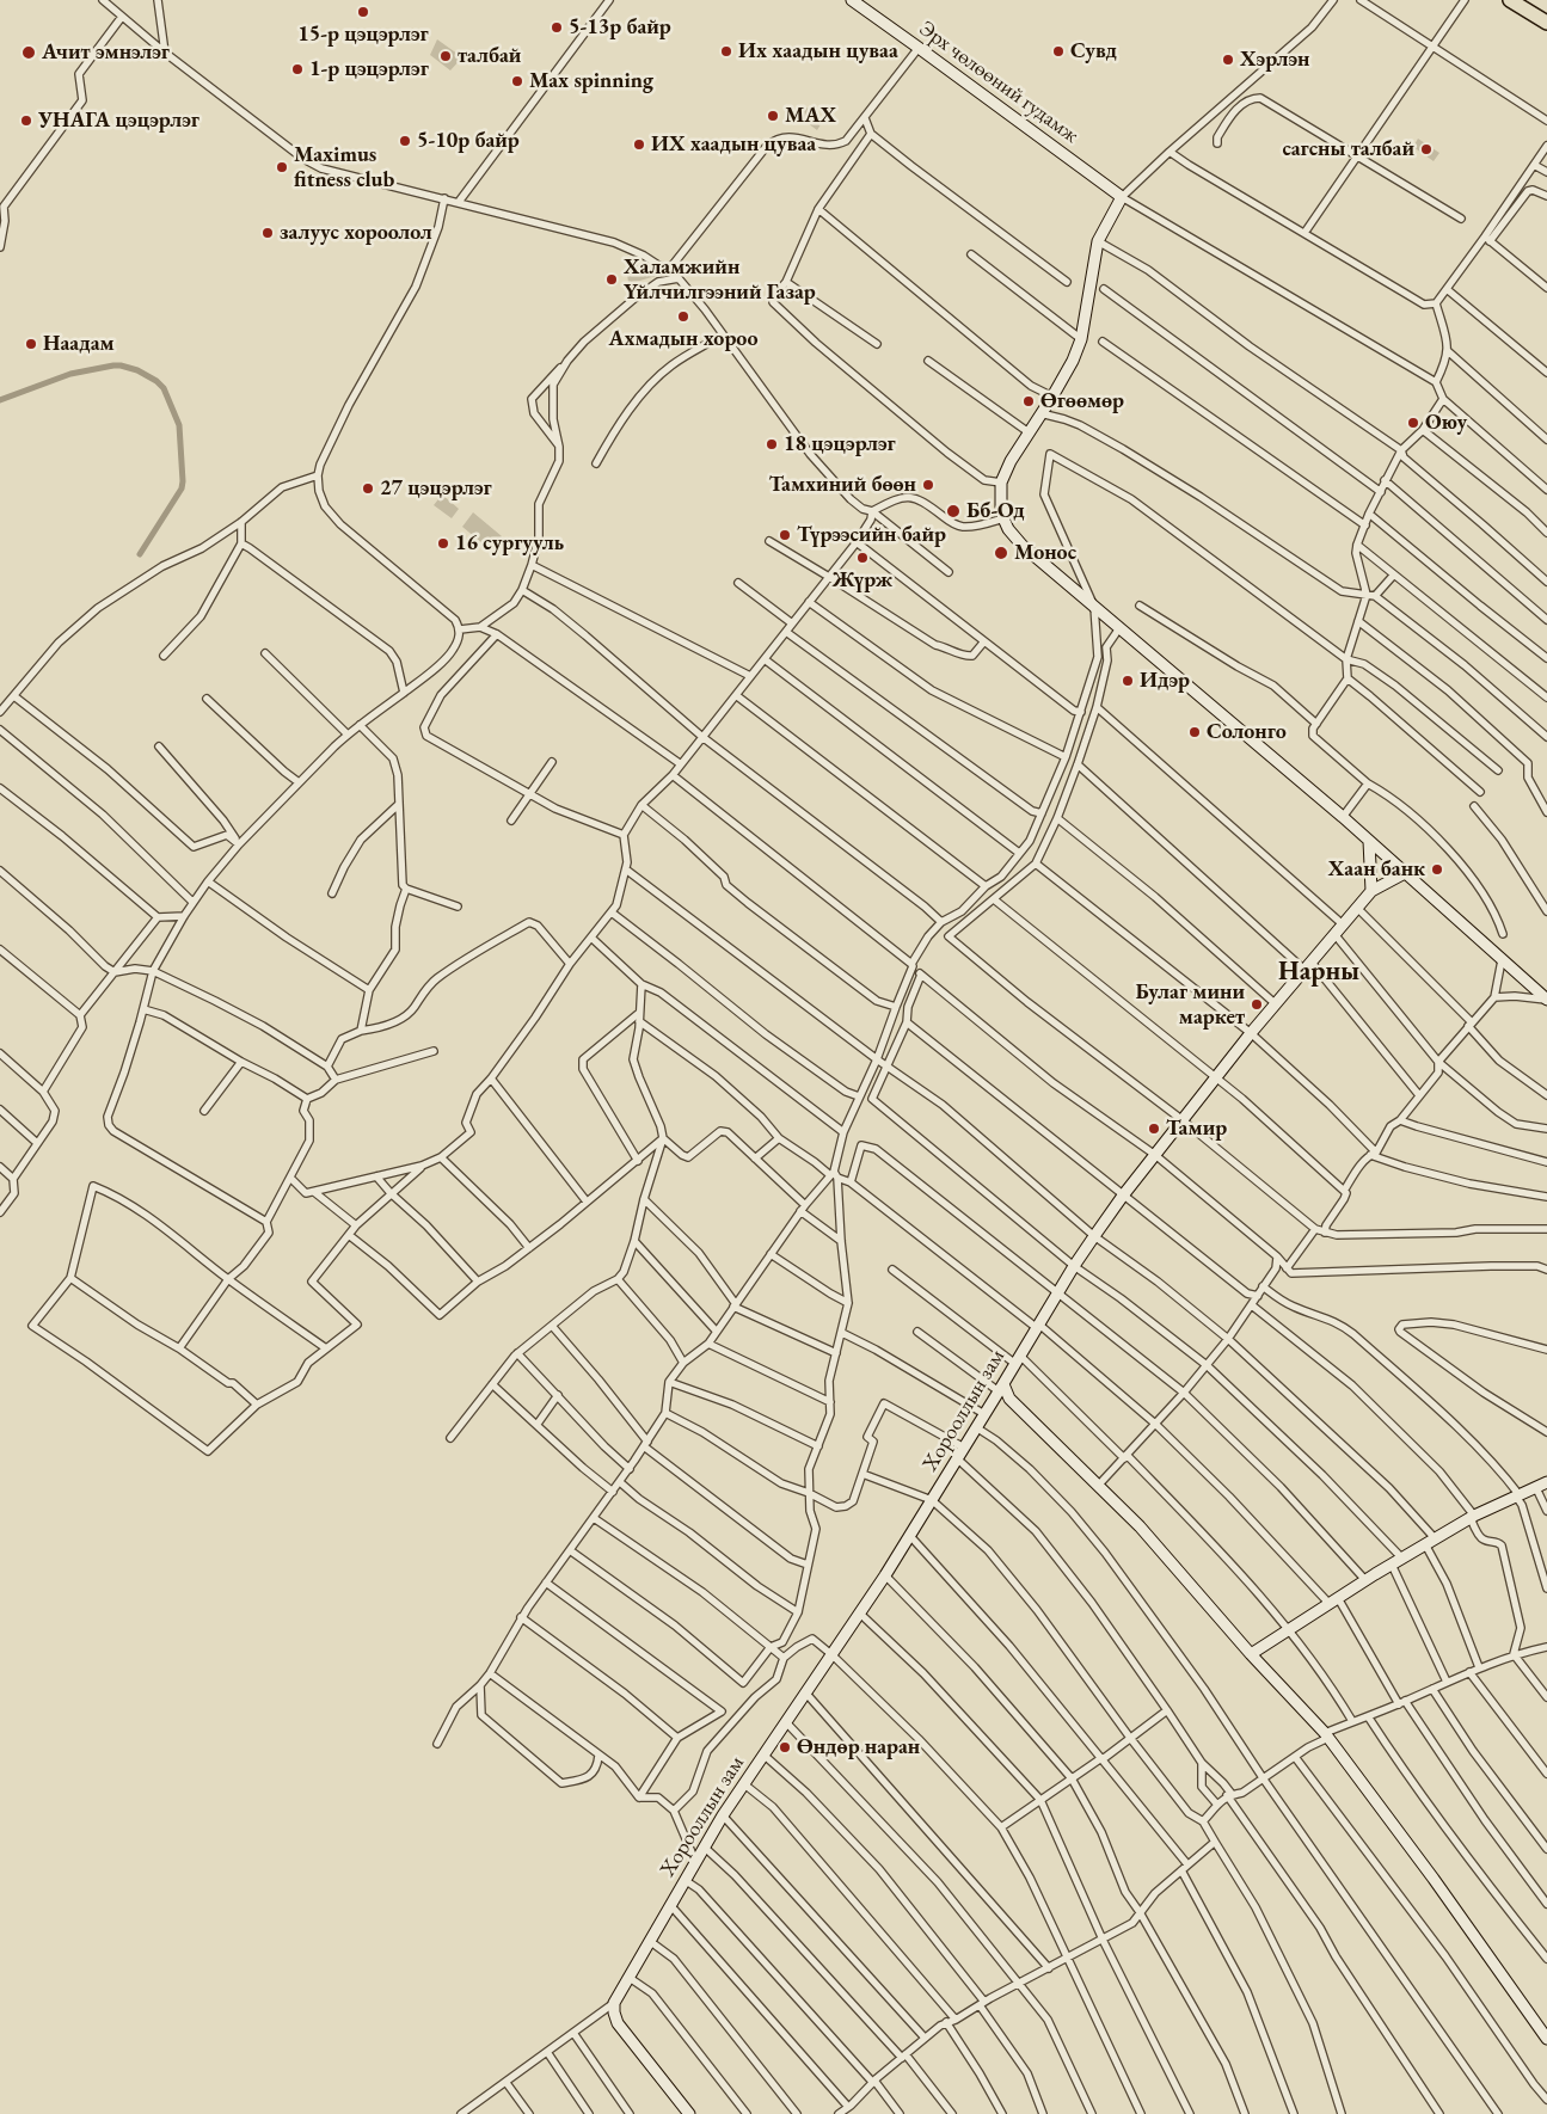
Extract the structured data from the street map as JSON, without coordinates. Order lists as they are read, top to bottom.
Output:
{
  "streets": {
    "street": ["Эрх чөлөөний гудамж", "Хорооллын зам"]
  },
  "districts": ["Нарны"],
  "places": [
    "15-р цэцэрлэг",
    "5-13р байр",
    "Их хаадын цуваа",
    "Сувд",
    "Ачит эмнэлэг",
    "талбай",
    "Хэрлэн",
    "1-р цэцэрлэг",
    "Max spinning",
    "МАХ",
    "УНАГА цэцэрлэг",
    "5-10р байр",
    "ИХ хаадын цуваа",
    "сагсны талбай",
    "Maximus fitness club",
    "залуус хороолол",
    "Халамжийн Үйлчилгээний Газар",
    "Ахмадын хороо",
    "Наадам",
    "Өгөөмөр",
    "Оюу",
    "18 цэцэрлэг",
    "Тамхиний бөөн",
    "27 цэцэрлэг",
    "Бб-Од",
    "Түрээсийн байр",
    "16 сургууль",
    "Монос",
    "Жүрж",
    "Идэр",
    "Солонго",
    "Хаан банк",
    "Булаг мини маркет",
    "Тамир",
    "Өндөр наран"
  ]
}
